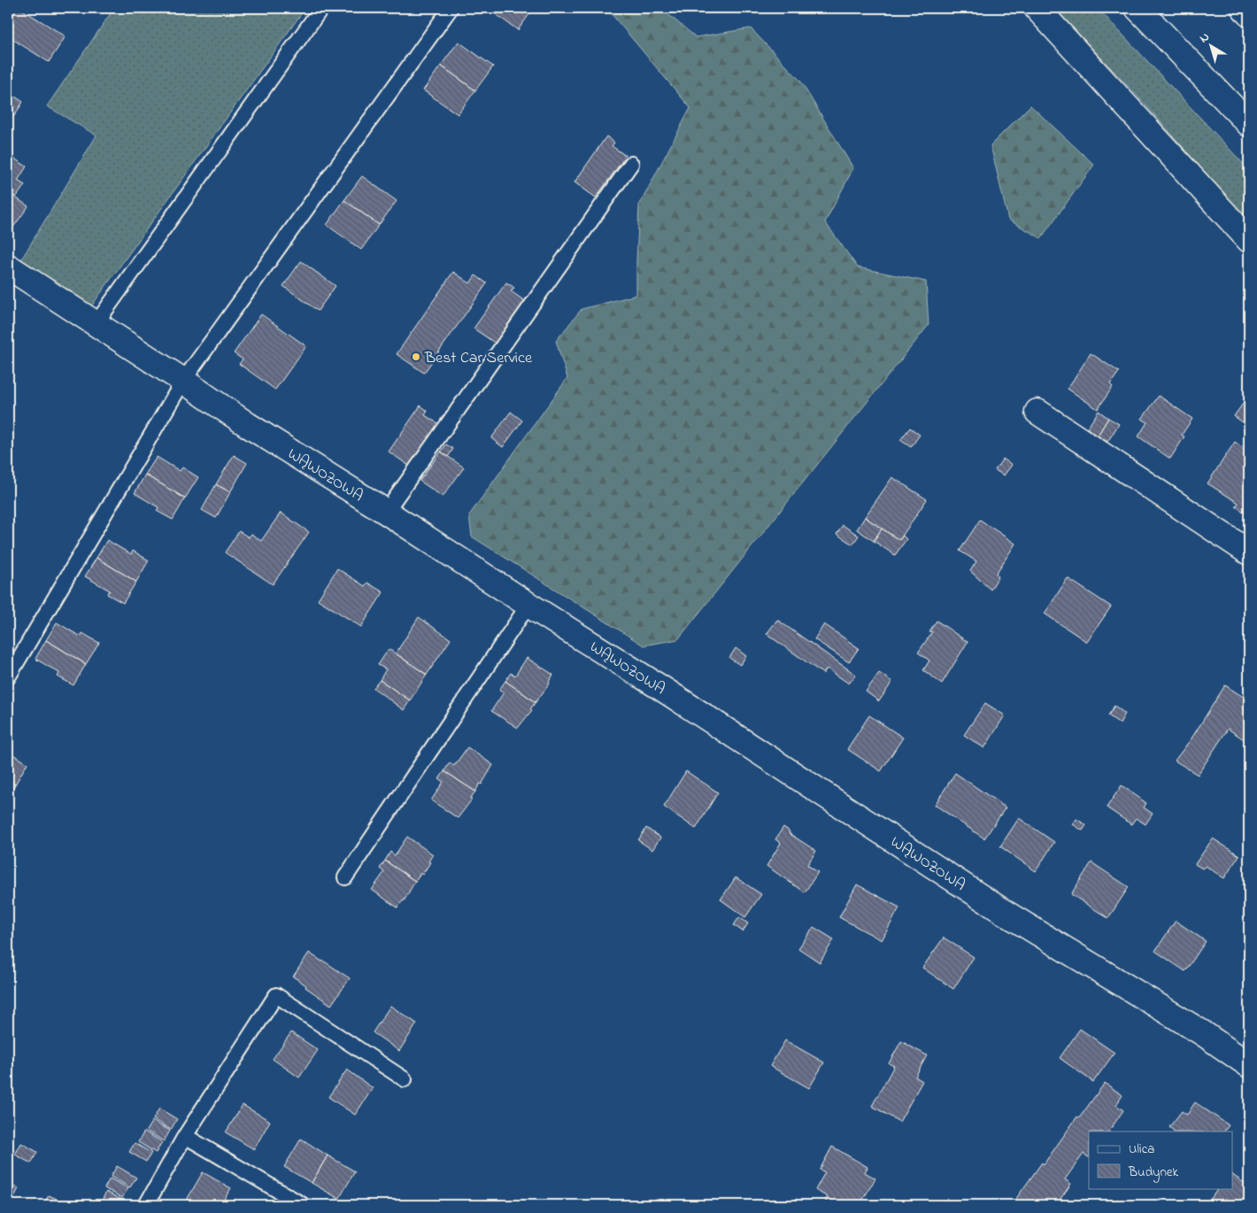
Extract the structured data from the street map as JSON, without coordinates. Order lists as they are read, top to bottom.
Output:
{
  "streets": {
    "street": ["WĄWOZOWA"]
  },
  "places": ["Best Car Service"],
  "legend": ["Ulica", "Budynek"],
  "north": "top left"
}
